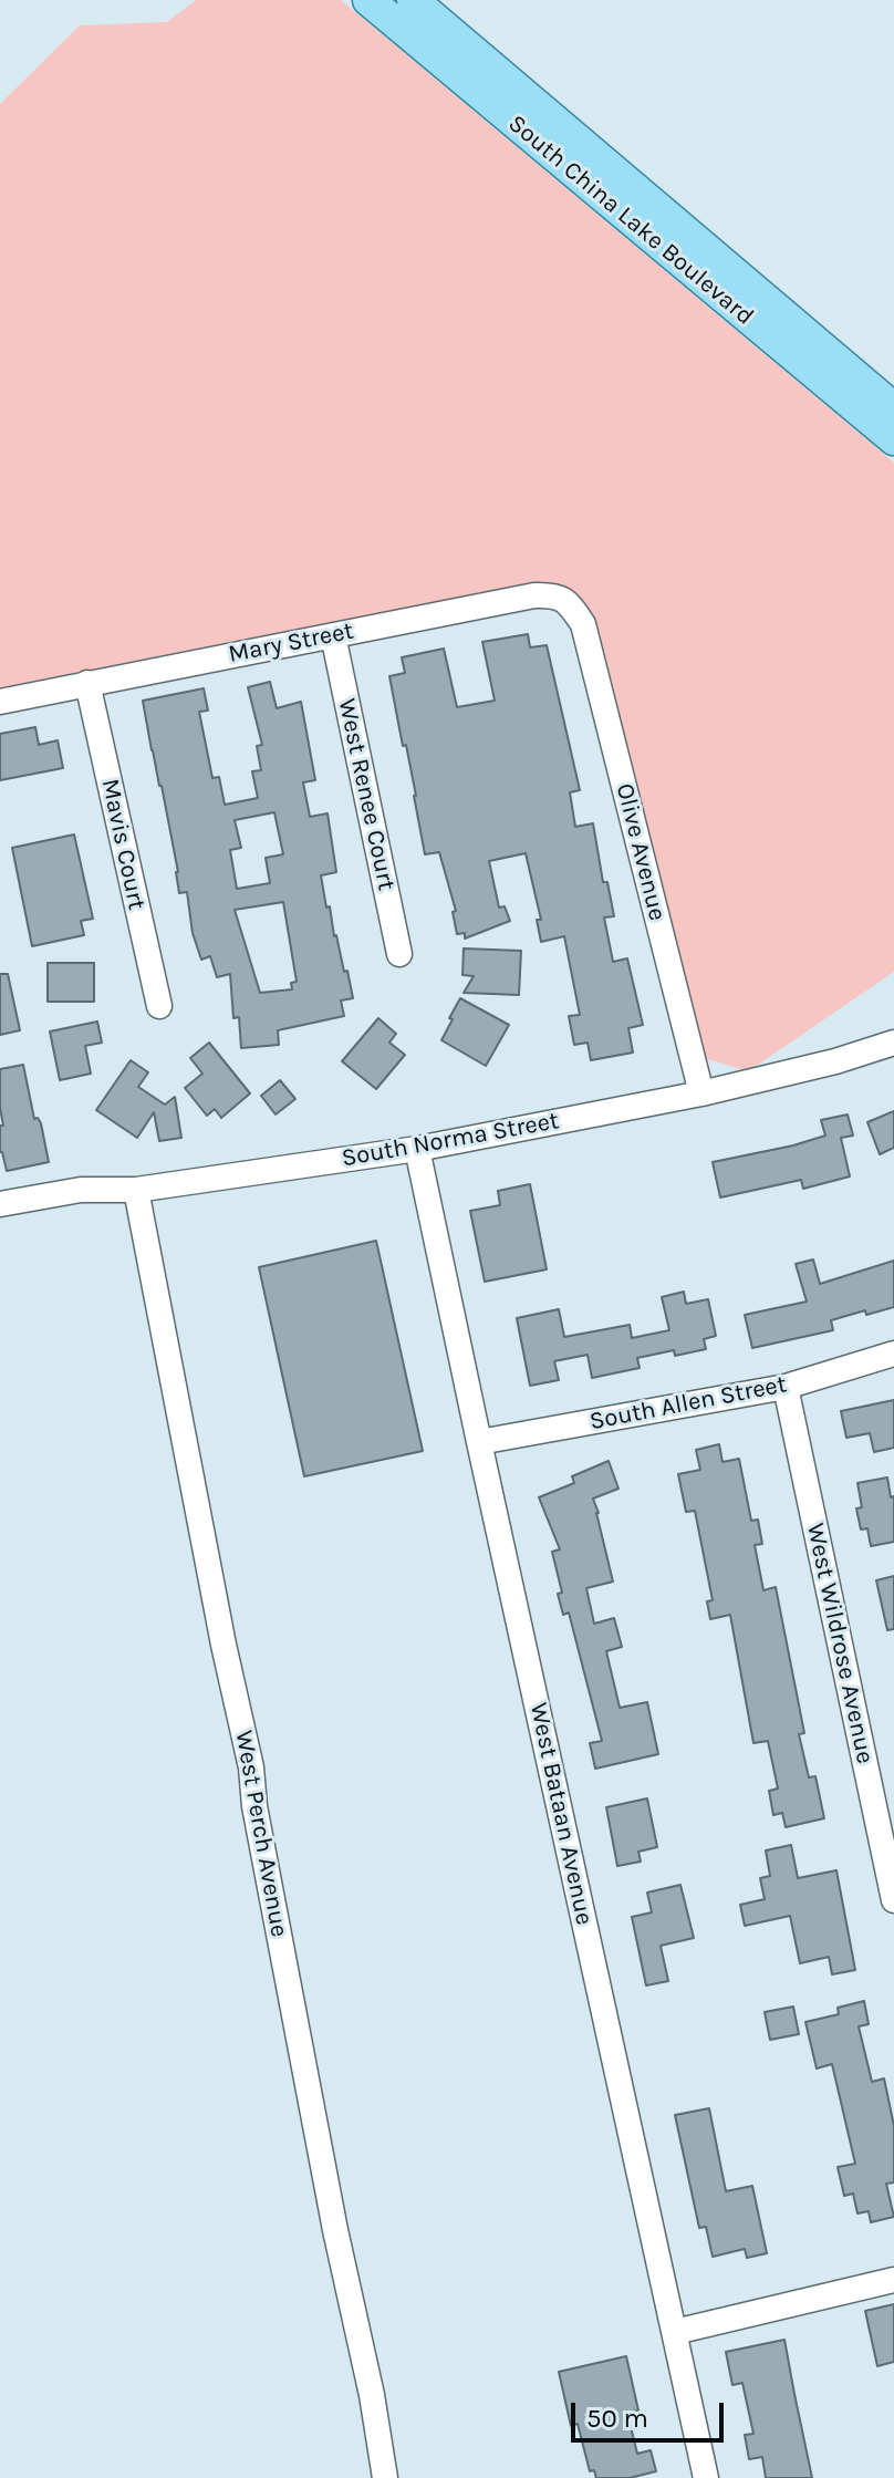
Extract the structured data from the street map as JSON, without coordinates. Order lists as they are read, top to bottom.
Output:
{
  "streets": {
    "main road": ["South China Lake Boulevard"],
    "street": [
      "Mary Street",
      "West Renee Court",
      "Mavis Court",
      "Olive Avenue",
      "South Norma Street",
      "South Allen Street",
      "West Wildrose Avenue",
      "West Bataan Avenue",
      "West Perch Avenue"
    ]
  },
  "crossings": [
    ["Mary Street", "West Renee Court"],
    ["Mary Street", "Mavis Court"],
    ["Mary Street", "Olive Avenue"],
    ["Olive Avenue", "South Norma Street"],
    ["South Norma Street", "West Bataan Avenue"],
    ["South Norma Street", "West Perch Avenue"],
    ["South Allen Street", "West Wildrose Avenue"],
    ["South Allen Street", "West Bataan Avenue"]
  ],
  "scale_bar": "50 m"
}
